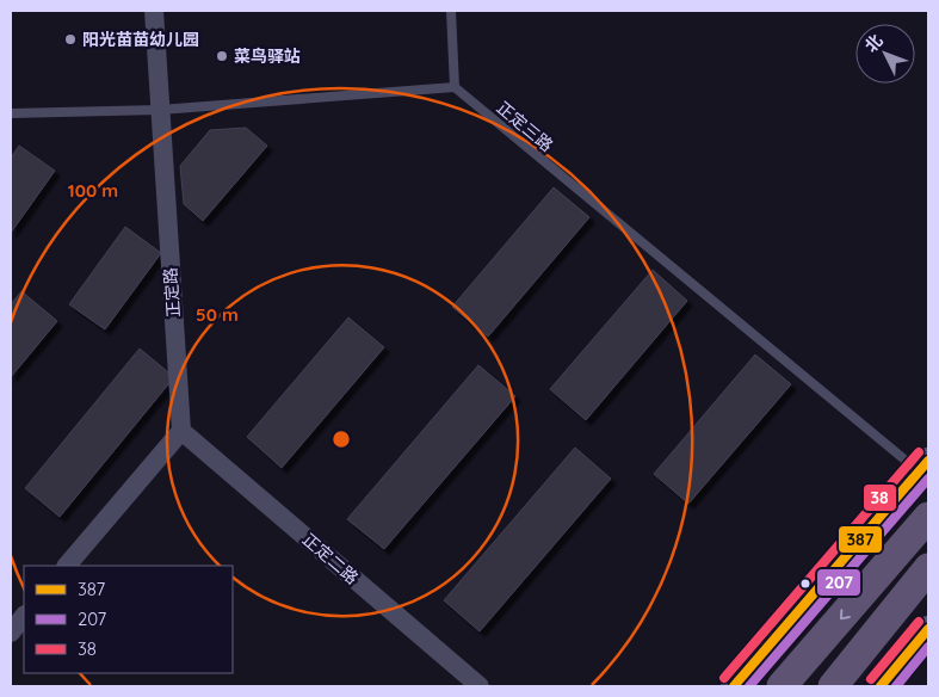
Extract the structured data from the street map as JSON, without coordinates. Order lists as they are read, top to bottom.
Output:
{
  "streets": {
    "street": ["正定路", "正定二路"],
    "lane": ["正定三路"]
  },
  "crossings": [
    ["正定路", "正定二路"]
  ],
  "places": ["阳光苗苗幼儿园", "菜鸟驿站"],
  "lines": ["transit line 38", "transit line 387", "transit line 207"],
  "legend": ["387", "207", "38"],
  "north": "top left",
  "rings": ["100 m", "50 m"]
}
